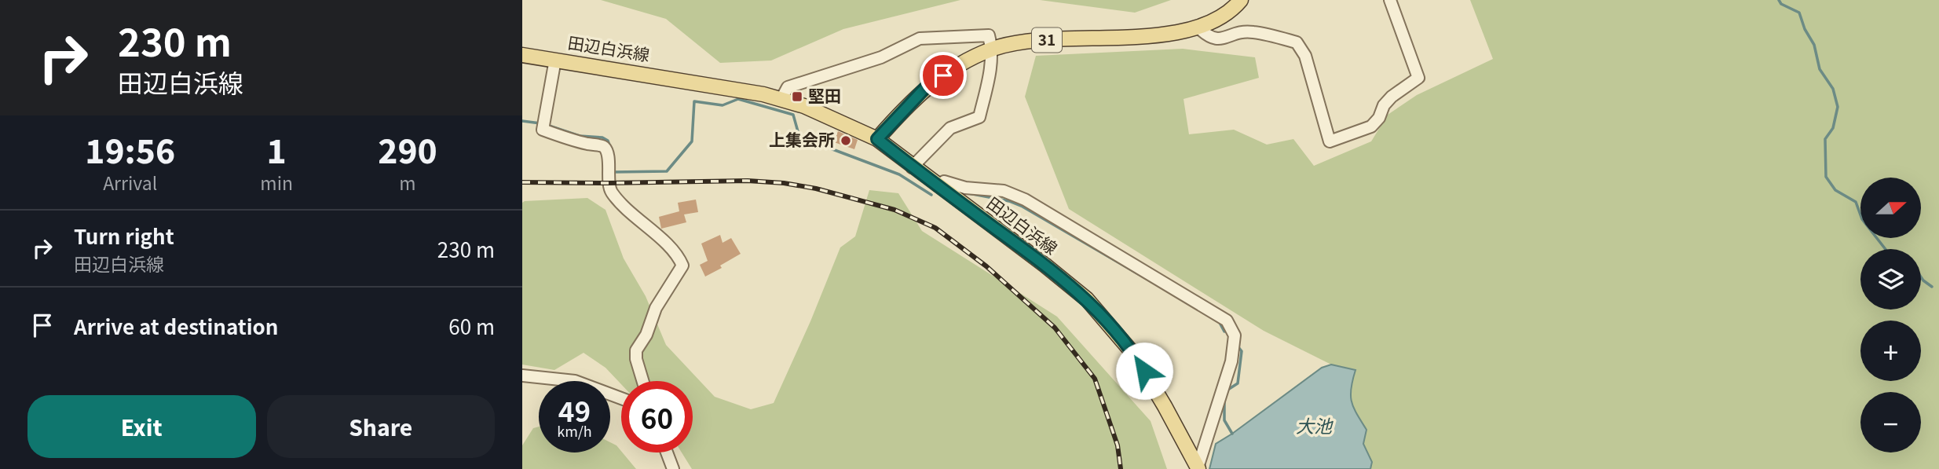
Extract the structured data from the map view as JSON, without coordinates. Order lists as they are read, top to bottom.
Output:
{
  "streets": {
    "main road": ["31", "田辺白浜線"]
  },
  "crossings": [
    ["31", "田辺白浜線"]
  ],
  "water": ["大池"],
  "places": {
    "transit": ["堅田"],
    "other": ["上集会所"]
  },
  "north": "right",
  "page": {
    "turn": ["230 m", "田辺白浜線"],
    "eta": [
      "19:56",
      "Arrival",
      "1",
      "min",
      "290",
      "m"
    ],
    "map_buttons": ["+", "−"],
    "list": [
      {
        "name": "Turn right",
        "note": "田辺白浜線",
        "value": "230 m"
      },
      {
        "name": "Arrive at destination",
        "value": "60 m"
      }
    ],
    "speed": "49 km/h",
    "limit": "60",
    "buttons": ["Exit", "Share"]
  }
}
